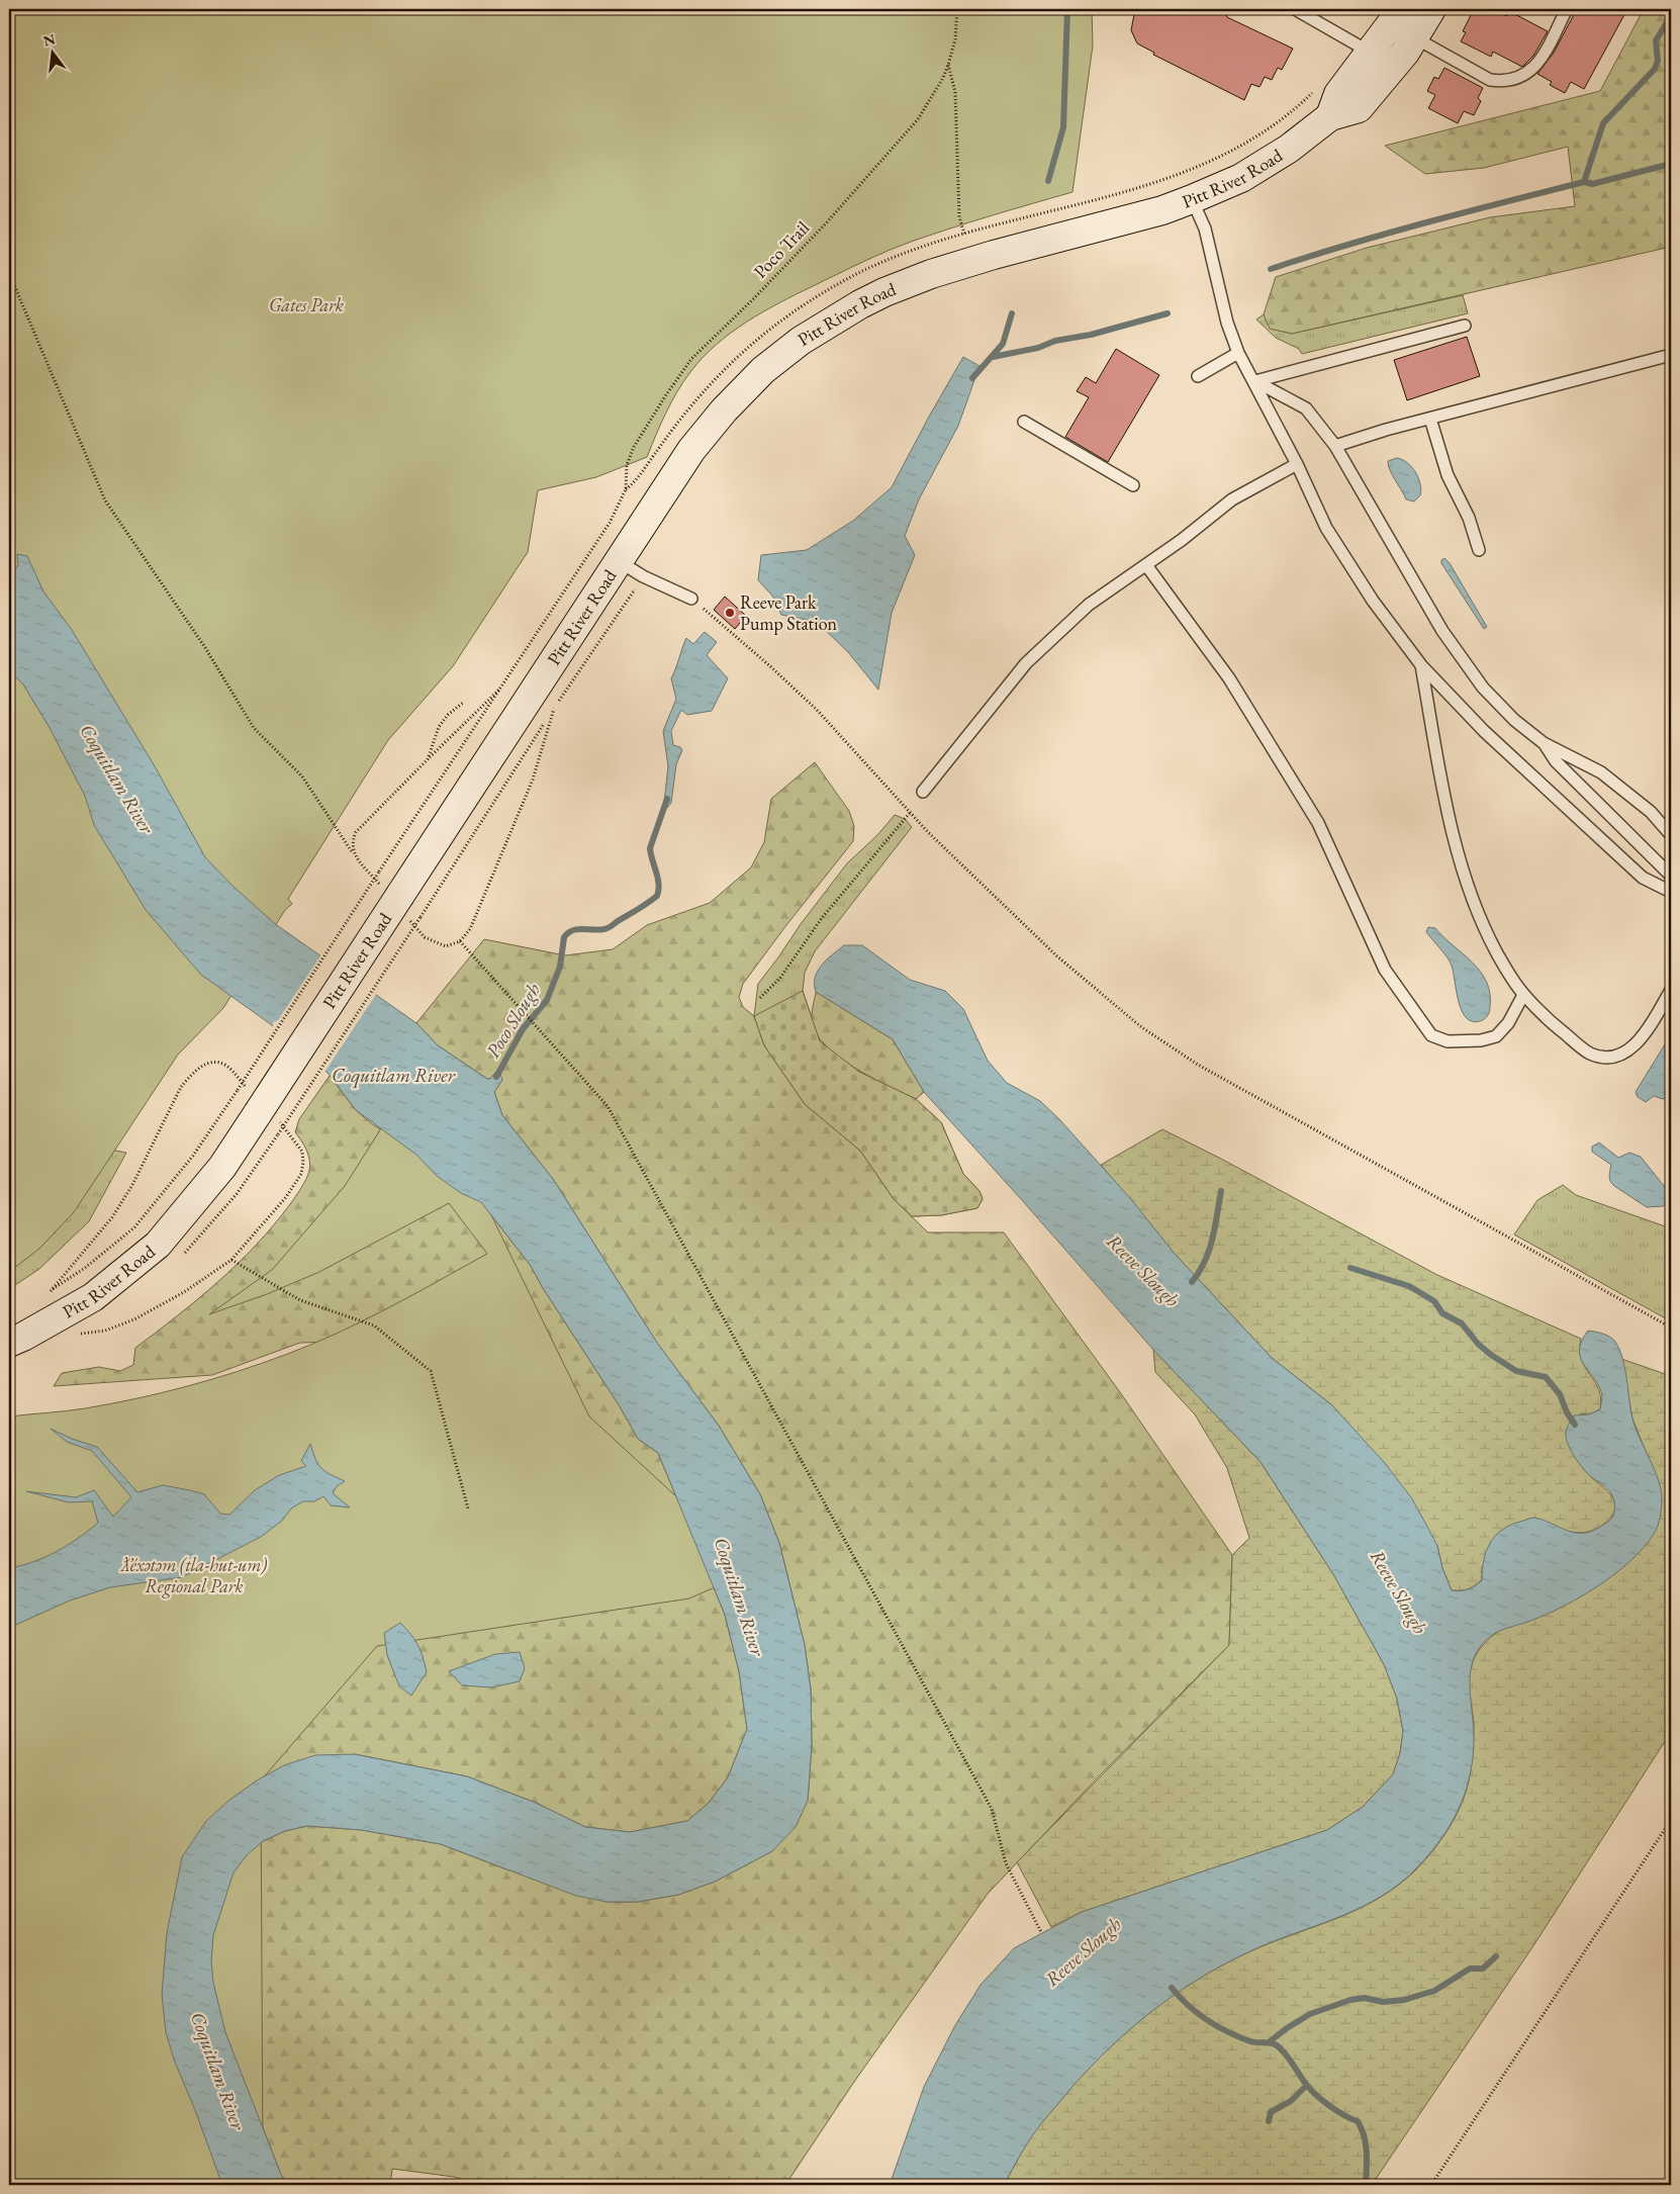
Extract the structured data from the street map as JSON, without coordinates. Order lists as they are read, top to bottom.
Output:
{
  "streets": {
    "main road": ["Pitt River Road"],
    "path": ["Poco Trail"]
  },
  "water": ["Coquitlam River", "Poco Slough", "Reeve Slough"],
  "parks": ["Gates Park", "ƛ̓éxətəm (tla-hut-um) Regional Park"],
  "places": ["Reeve Park Pump Station"],
  "north": "top"
}
